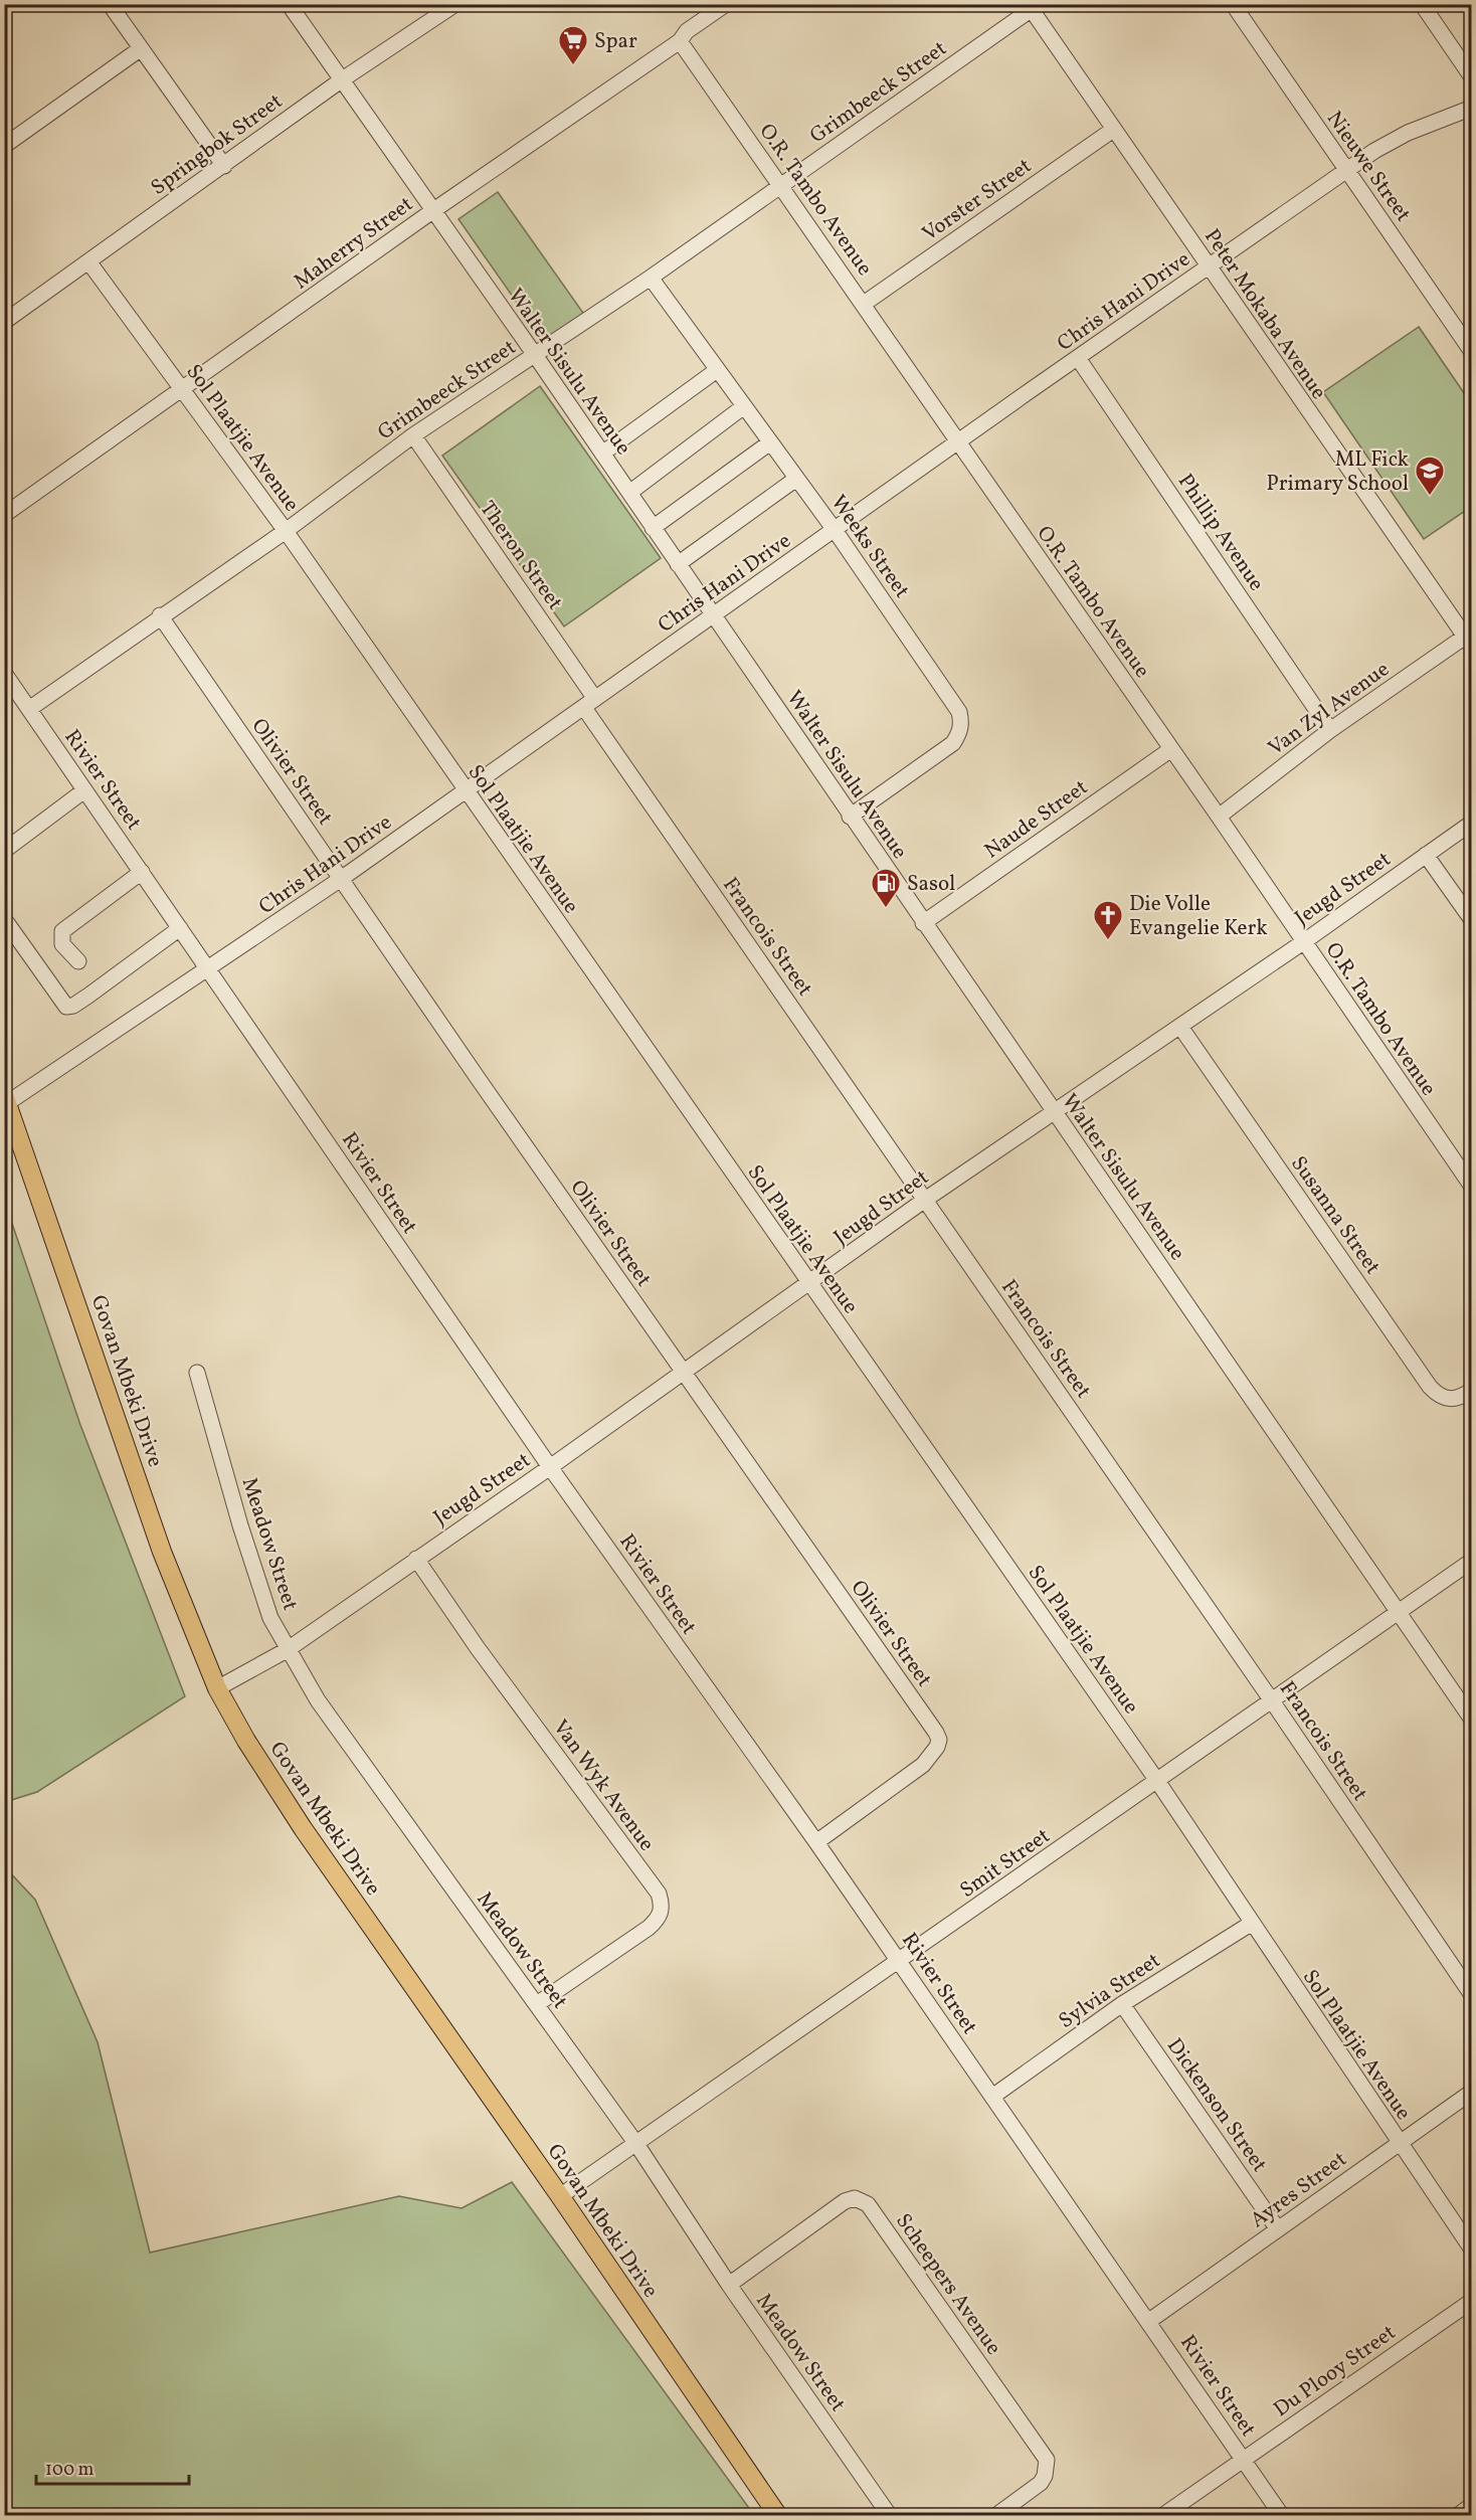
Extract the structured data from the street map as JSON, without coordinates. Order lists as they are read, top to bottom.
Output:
{
  "streets": {
    "main road": ["Govan Mbeki Drive"],
    "street": [
      "Grimbeeck Street",
      "Springbok Street",
      "Nieuwe Street",
      "O.R. Tambo Avenue",
      "Vorster Street",
      "Maherry Street",
      "Chris Hani Drive",
      "Peter Mokaba Avenue",
      "Walter Sisulu Avenue",
      "Sol Plaatjie Avenue",
      "Phillip Avenue",
      "Weeks Street",
      "Theron Street",
      "Van Zyl Avenue",
      "Olivier Street",
      "Rivier Street",
      "Naude Street",
      "Jeugd Street",
      "Francois Street",
      "Susanna Street",
      "Meadow Street",
      "Van Wyk Avenue",
      "Smit Street",
      "Sylvia Street",
      "Dickenson Street",
      "Ayres Street",
      "Scheepers Avenue",
      "Du Plooy Street"
    ]
  },
  "crossings": [
    ["Grimbeeck Street", "O.R. Tambo Avenue"],
    ["Grimbeeck Street", "Peter Mokaba Avenue"],
    ["Grimbeeck Street", "Walter Sisulu Avenue"],
    ["Grimbeeck Street", "Sol Plaatjie Avenue"],
    ["Grimbeeck Street", "Weeks Street"],
    ["Grimbeeck Street", "Theron Street"],
    ["Grimbeeck Street", "Olivier Street"],
    ["Grimbeeck Street", "Rivier Street"],
    ["Springbok Street", "Walter Sisulu Avenue"],
    ["Springbok Street", "Sol Plaatjie Avenue"],
    ["Nieuwe Street", "Chris Hani Drive"],
    ["O.R. Tambo Avenue", "Vorster Street"],
    ["O.R. Tambo Avenue", "Maherry Street"],
    ["O.R. Tambo Avenue", "Chris Hani Drive"],
    ["O.R. Tambo Avenue", "Van Zyl Avenue"],
    ["O.R. Tambo Avenue", "Naude Street"],
    ["O.R. Tambo Avenue", "Jeugd Street"],
    ["Vorster Street", "Peter Mokaba Avenue"],
    ["Maherry Street", "Walter Sisulu Avenue"],
    ["Maherry Street", "Sol Plaatjie Avenue"],
    ["Chris Hani Drive", "Peter Mokaba Avenue"],
    ["Chris Hani Drive", "Walter Sisulu Avenue"],
    ["Chris Hani Drive", "Sol Plaatjie Avenue"],
    ["Chris Hani Drive", "Phillip Avenue"],
    ["Chris Hani Drive", "Weeks Street"],
    ["Chris Hani Drive", "Theron Street"],
    ["Chris Hani Drive", "Olivier Street"],
    ["Chris Hani Drive", "Rivier Street"],
    ["Chris Hani Drive", "Francois Street"],
    ["Chris Hani Drive", "Govan Mbeki Drive"],
    ["Peter Mokaba Avenue", "Van Zyl Avenue"],
    ["Walter Sisulu Avenue", "Weeks Street"],
    ["Walter Sisulu Avenue", "Naude Street"],
    ["Walter Sisulu Avenue", "Jeugd Street"],
    ["Walter Sisulu Avenue", "Smit Street"],
    ["Sol Plaatjie Avenue", "Jeugd Street"],
    ["Sol Plaatjie Avenue", "Smit Street"],
    ["Sol Plaatjie Avenue", "Sylvia Street"],
    ["Sol Plaatjie Avenue", "Ayres Street"],
    ["Phillip Avenue", "Van Zyl Avenue"],
    ["Theron Street", "Francois Street"],
    ["Olivier Street", "Rivier Street"],
    ["Olivier Street", "Jeugd Street"],
    ["Rivier Street", "Jeugd Street"],
    ["Rivier Street", "Smit Street"],
    ["Rivier Street", "Sylvia Street"],
    ["Rivier Street", "Ayres Street"],
    ["Rivier Street", "Du Plooy Street"],
    ["Jeugd Street", "Francois Street"],
    ["Jeugd Street", "Susanna Street"],
    ["Jeugd Street", "Govan Mbeki Drive"],
    ["Jeugd Street", "Meadow Street"],
    ["Jeugd Street", "Van Wyk Avenue"],
    ["Francois Street", "Smit Street"],
    ["Govan Mbeki Drive", "Smit Street"],
    ["Meadow Street", "Van Wyk Avenue"],
    ["Meadow Street", "Smit Street"],
    ["Meadow Street", "Scheepers Avenue"],
    ["Sylvia Street", "Dickenson Street"],
    ["Dickenson Street", "Ayres Street"]
  ],
  "places": {
    "supermarket": ["Spar"],
    "school or university": ["ML Fick Primary School"],
    "fuel station": ["Sasol"],
    "church": ["Die Volle Evangelie Kerk"]
  },
  "scale_bar": "100 m"
}
